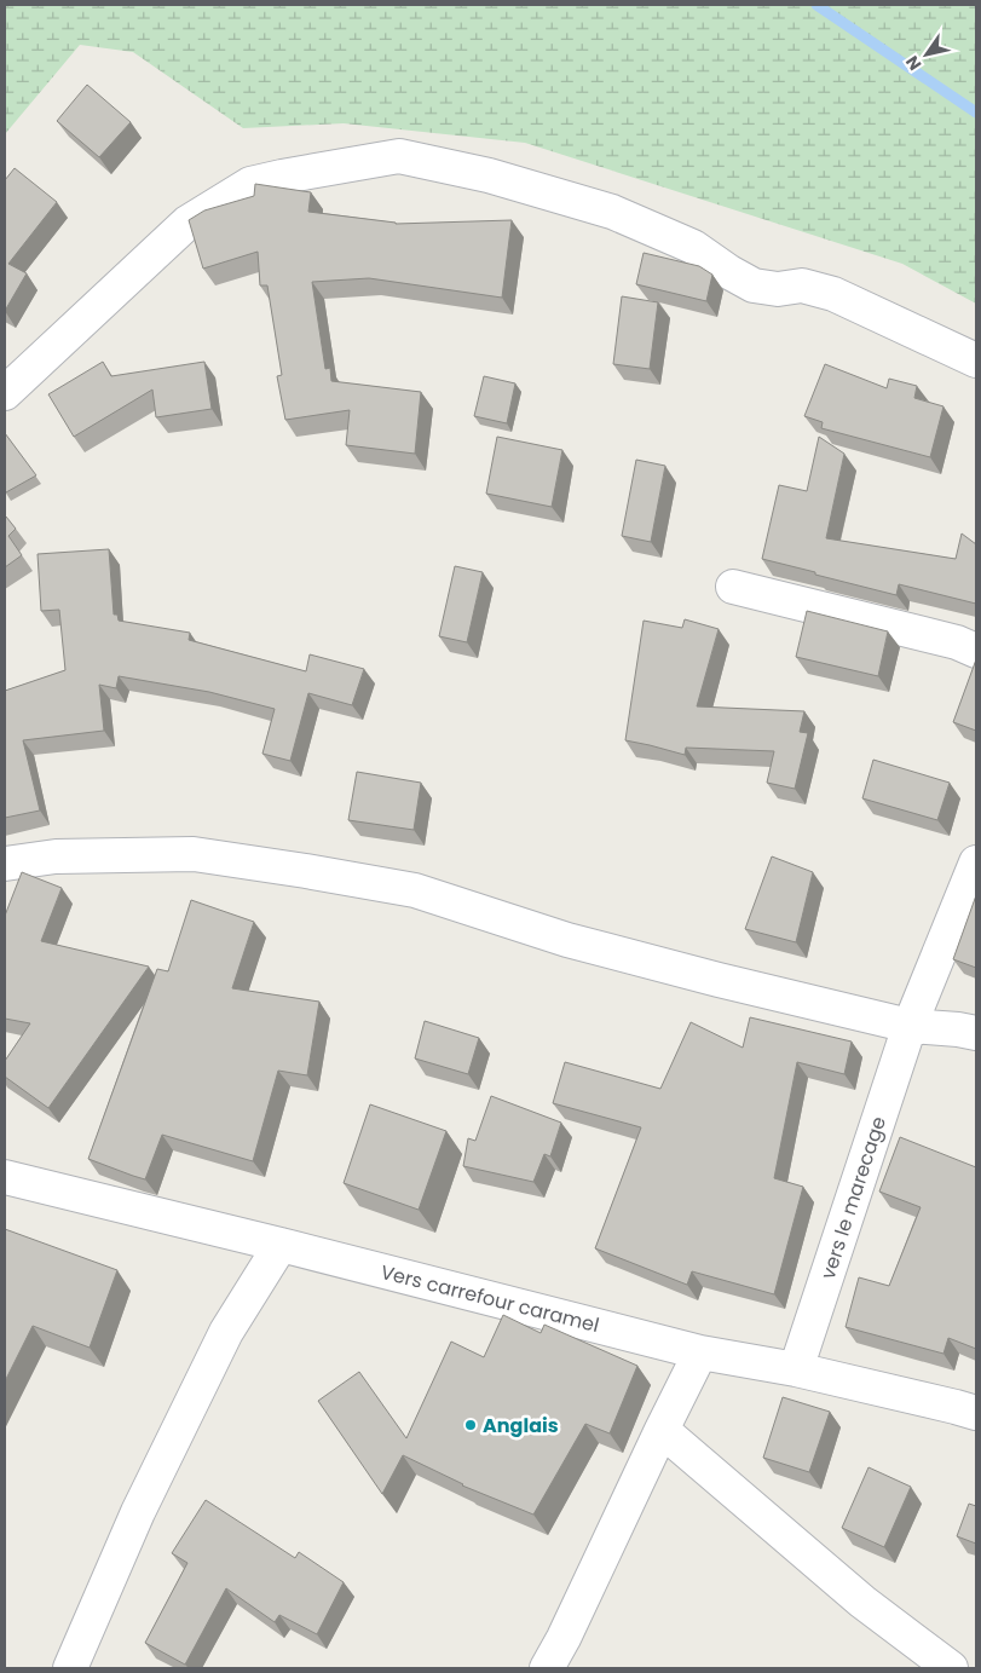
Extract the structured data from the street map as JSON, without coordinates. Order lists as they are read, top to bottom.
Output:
{
  "streets": {
    "street": ["vers le marecage", "Vers carrefour caramel"]
  },
  "crossings": [
    ["vers le marecage", "Vers carrefour caramel"]
  ],
  "places": ["Anglais"],
  "north": "bottom left"
}
